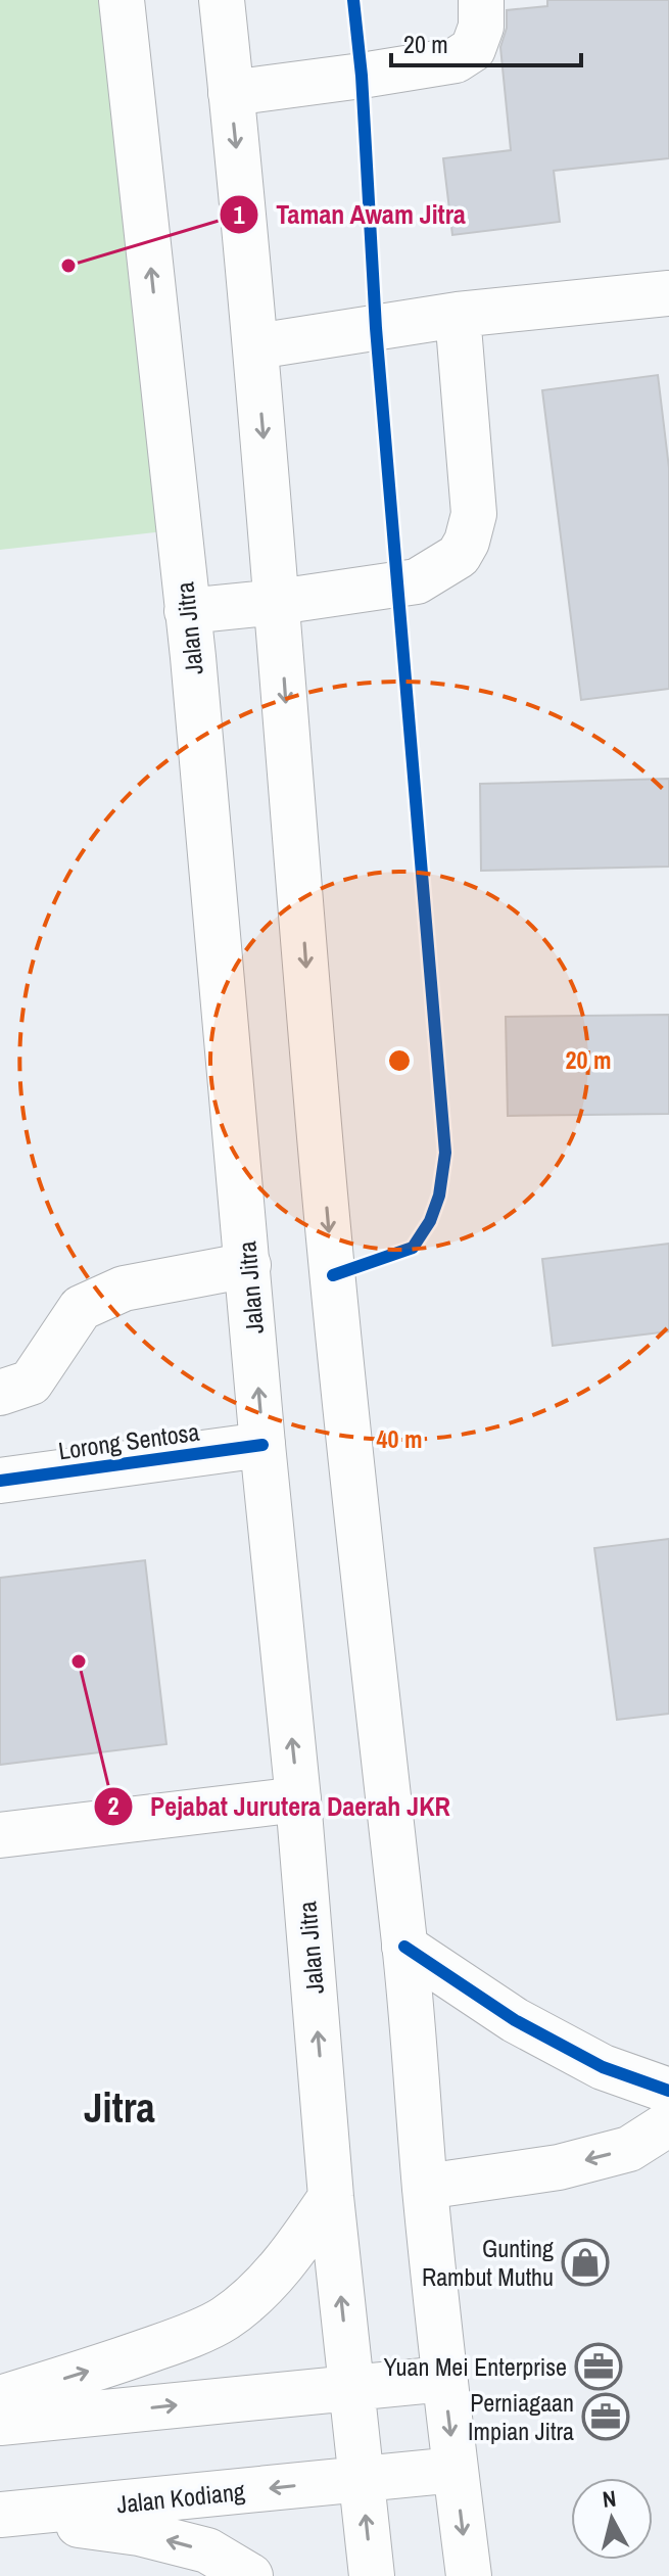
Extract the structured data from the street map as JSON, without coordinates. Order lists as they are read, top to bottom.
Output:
{
  "streets": {
    "main road": ["Jalan Jitra", "Lorong Sentosa", "Jalan Kodiang"]
  },
  "crossings": [
    ["Jalan Jitra", "Lorong Sentosa"],
    ["Jalan Jitra", "Jalan Kodiang"]
  ],
  "districts": ["Jitra"],
  "places": {
    "other": ["Taman Awam Jitra", "Pejabat Jurutera Daerah JKR"],
    "shop": ["Gunting Rambut Muthu"],
    "office": ["Yuan Mei Enterprise", "Perniagaan Impian Jitra"]
  },
  "scale_bar": "20 m",
  "north": "top",
  "rings": ["20 m", "40 m"]
}
